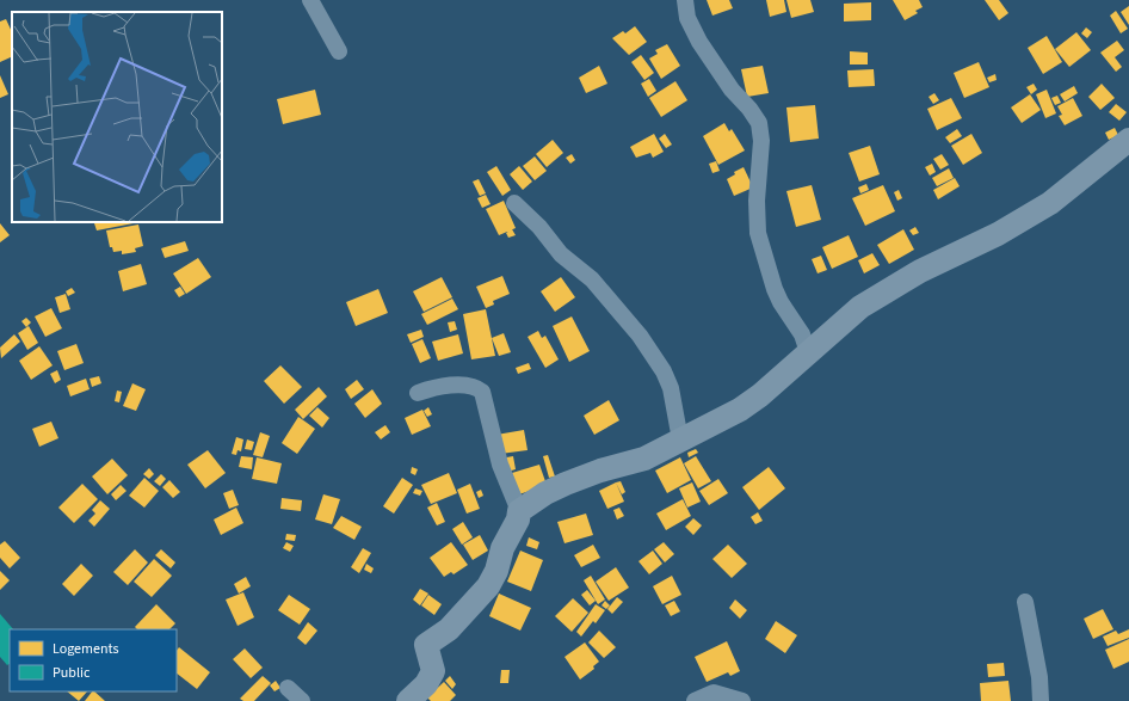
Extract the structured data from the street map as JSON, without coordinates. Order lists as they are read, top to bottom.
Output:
{
  "legend": ["Logements", "Public"]
}
